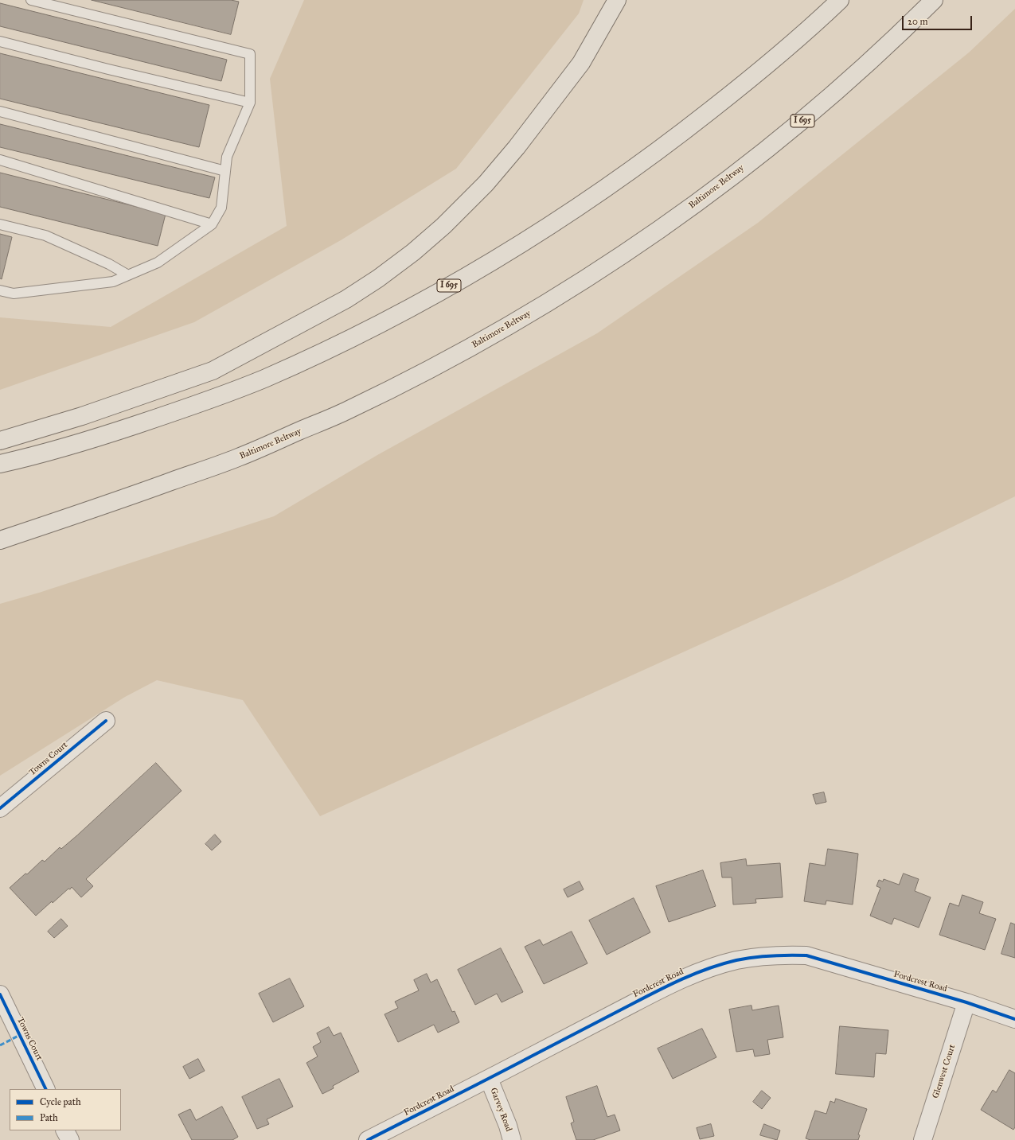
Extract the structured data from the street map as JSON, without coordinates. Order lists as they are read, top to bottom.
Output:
{
  "streets": {
    "highway": ["I 695", "Baltimore Beltway"],
    "street": [
      "Towns Court",
      "Fordcrest Road",
      "Glenwest Court",
      "Garvey Road"
    ]
  },
  "crossings": [
    ["Fordcrest Road", "Glenwest Court"],
    ["Fordcrest Road", "Garvey Road"]
  ],
  "legend": ["Cycle path", "Path"],
  "scale_bar": "20 m"
}
